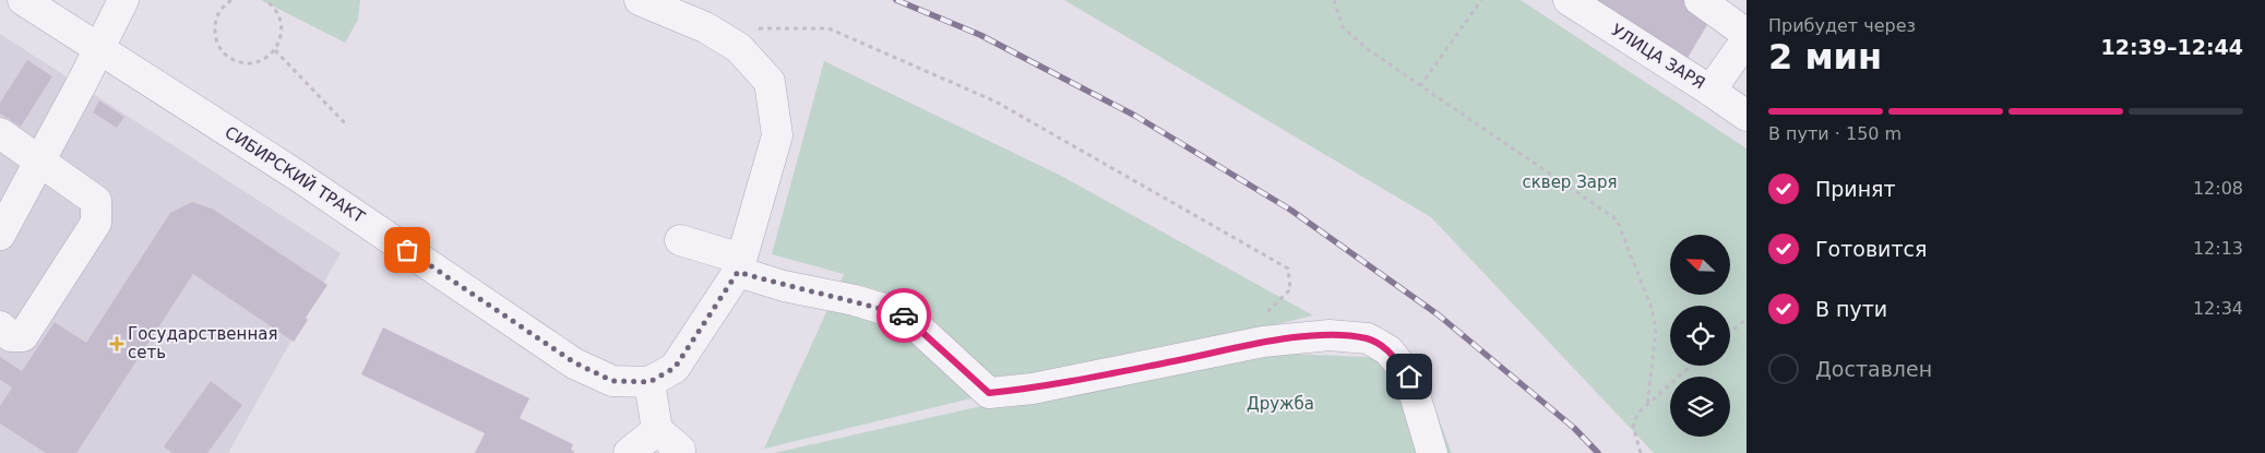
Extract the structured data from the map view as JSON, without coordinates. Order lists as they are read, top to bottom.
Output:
{
  "streets": {
    "street": ["УЛИЦА ЗАРЯ", "СИБИРСКИЙ ТРАКТ"]
  },
  "parks": ["сквер Заря", "Дружба"],
  "places": {
    "health": ["Государственная сеть"]
  },
  "north": "top left",
  "page": {
    "heading": ["2 мин", "Прибудет через", "12:39–12:44"],
    "bar": "В пути · 150 m",
    "list": [
      ["Принят", "12:08"],
      ["Готовится", "12:13"],
      ["В пути", "12:34"],
      "Доставлен"
    ]
  }
}
